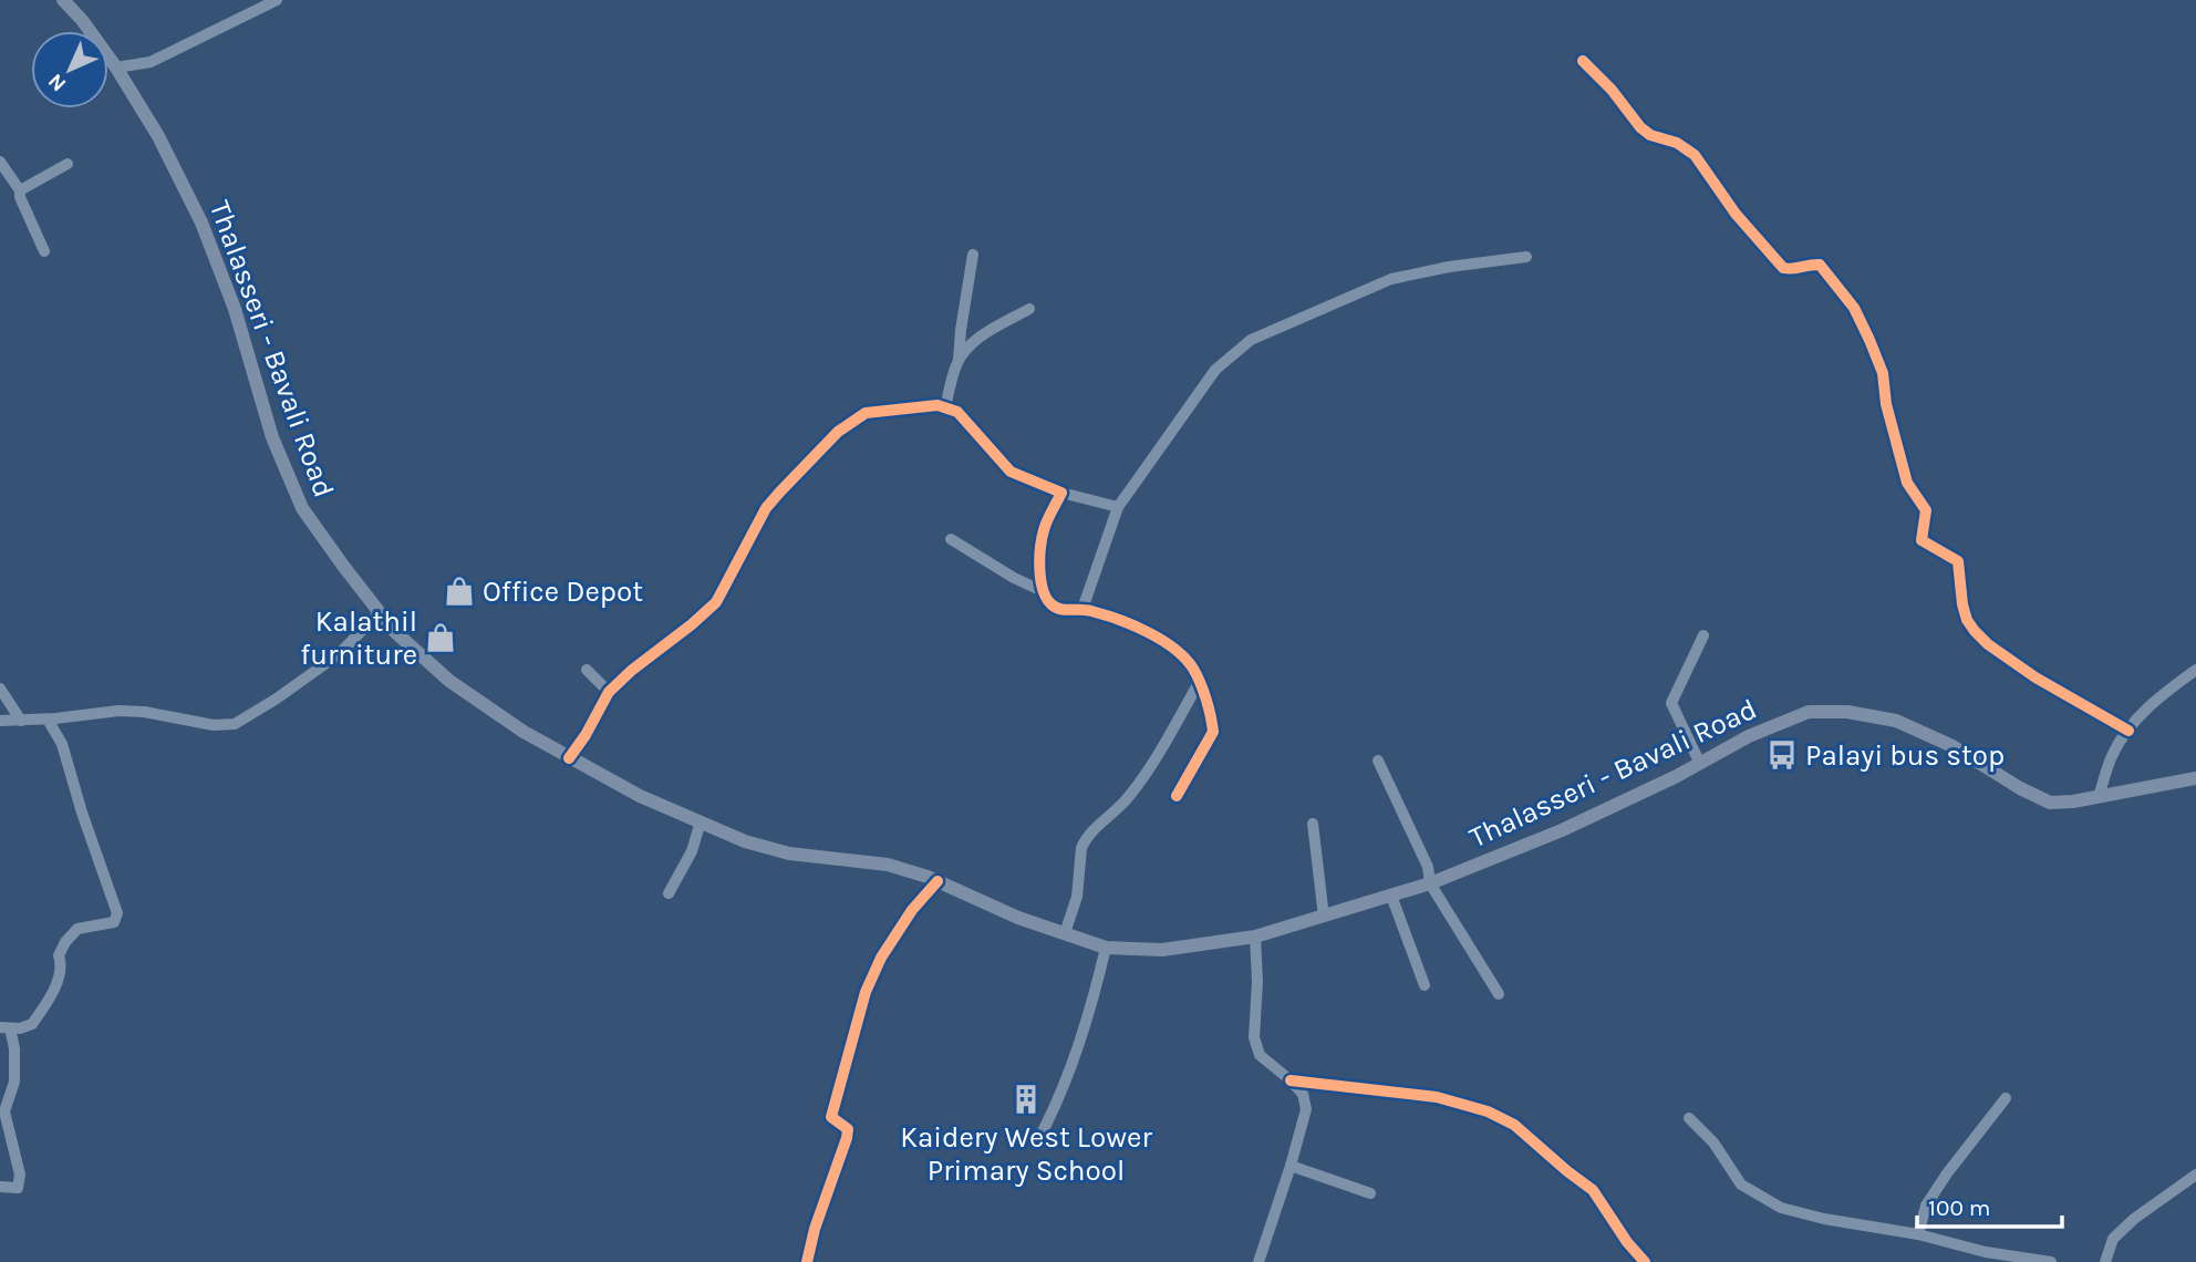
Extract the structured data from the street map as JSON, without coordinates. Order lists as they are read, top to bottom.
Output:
{
  "streets": {
    "main road": ["Thalasseri - Bavali Road"]
  },
  "places": {
    "shop": ["Office Depot", "Kalathil furniture"],
    "bus stop": ["Palayi bus stop"],
    "building": ["Kaidery West Lower Primary School"]
  },
  "scale_bar": "100 m",
  "north": "bottom left"
}
